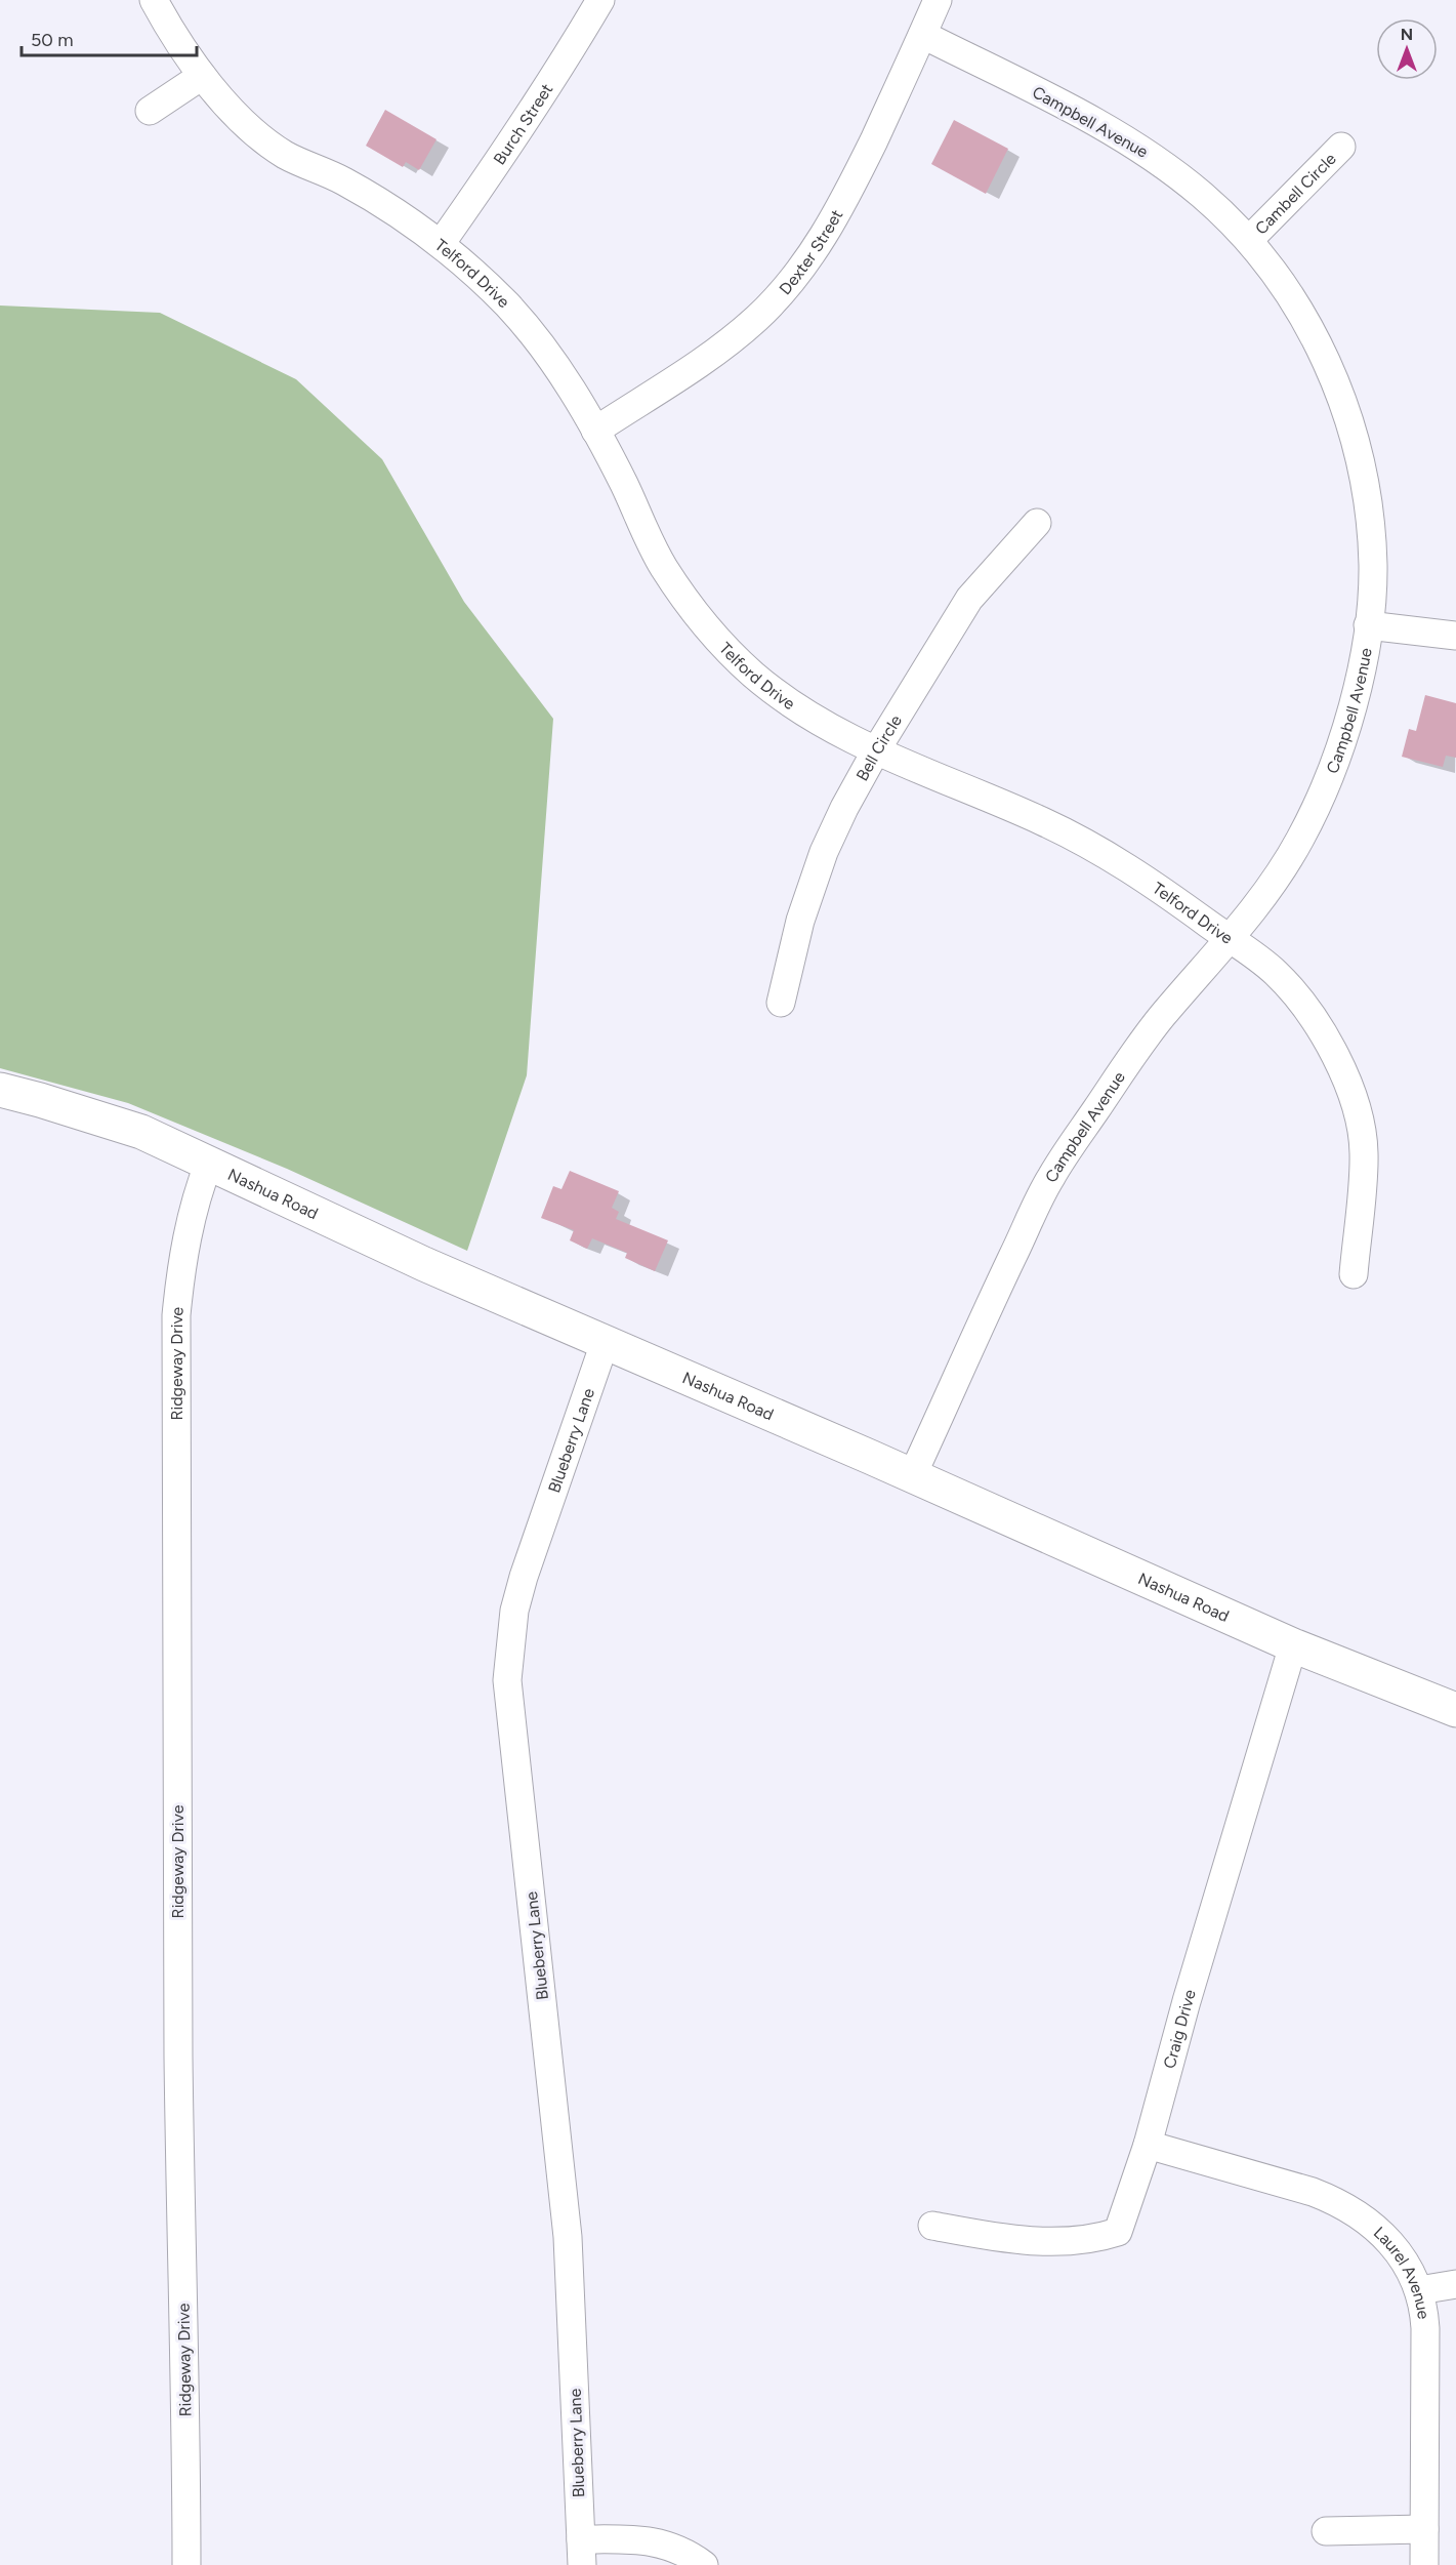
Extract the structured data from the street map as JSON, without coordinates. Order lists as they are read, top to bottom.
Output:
{
  "streets": {
    "street": [
      "Campbell Avenue",
      "Burch Street",
      "Cambell Circle",
      "Dexter Street",
      "Telford Drive",
      "Bell Circle",
      "Nashua Road",
      "Ridgeway Drive",
      "Blueberry Lane",
      "Craig Drive",
      "Laurel Avenue"
    ]
  },
  "crossings": [
    ["Campbell Avenue", "Cambell Circle"],
    ["Campbell Avenue", "Dexter Street"],
    ["Campbell Avenue", "Telford Drive"],
    ["Campbell Avenue", "Nashua Road"],
    ["Burch Street", "Telford Drive"],
    ["Dexter Street", "Telford Drive"],
    ["Telford Drive", "Bell Circle"],
    ["Nashua Road", "Ridgeway Drive"],
    ["Nashua Road", "Blueberry Lane"],
    ["Nashua Road", "Craig Drive"],
    ["Craig Drive", "Laurel Avenue"]
  ],
  "scale_bar": "50 m",
  "north": "top"
}
